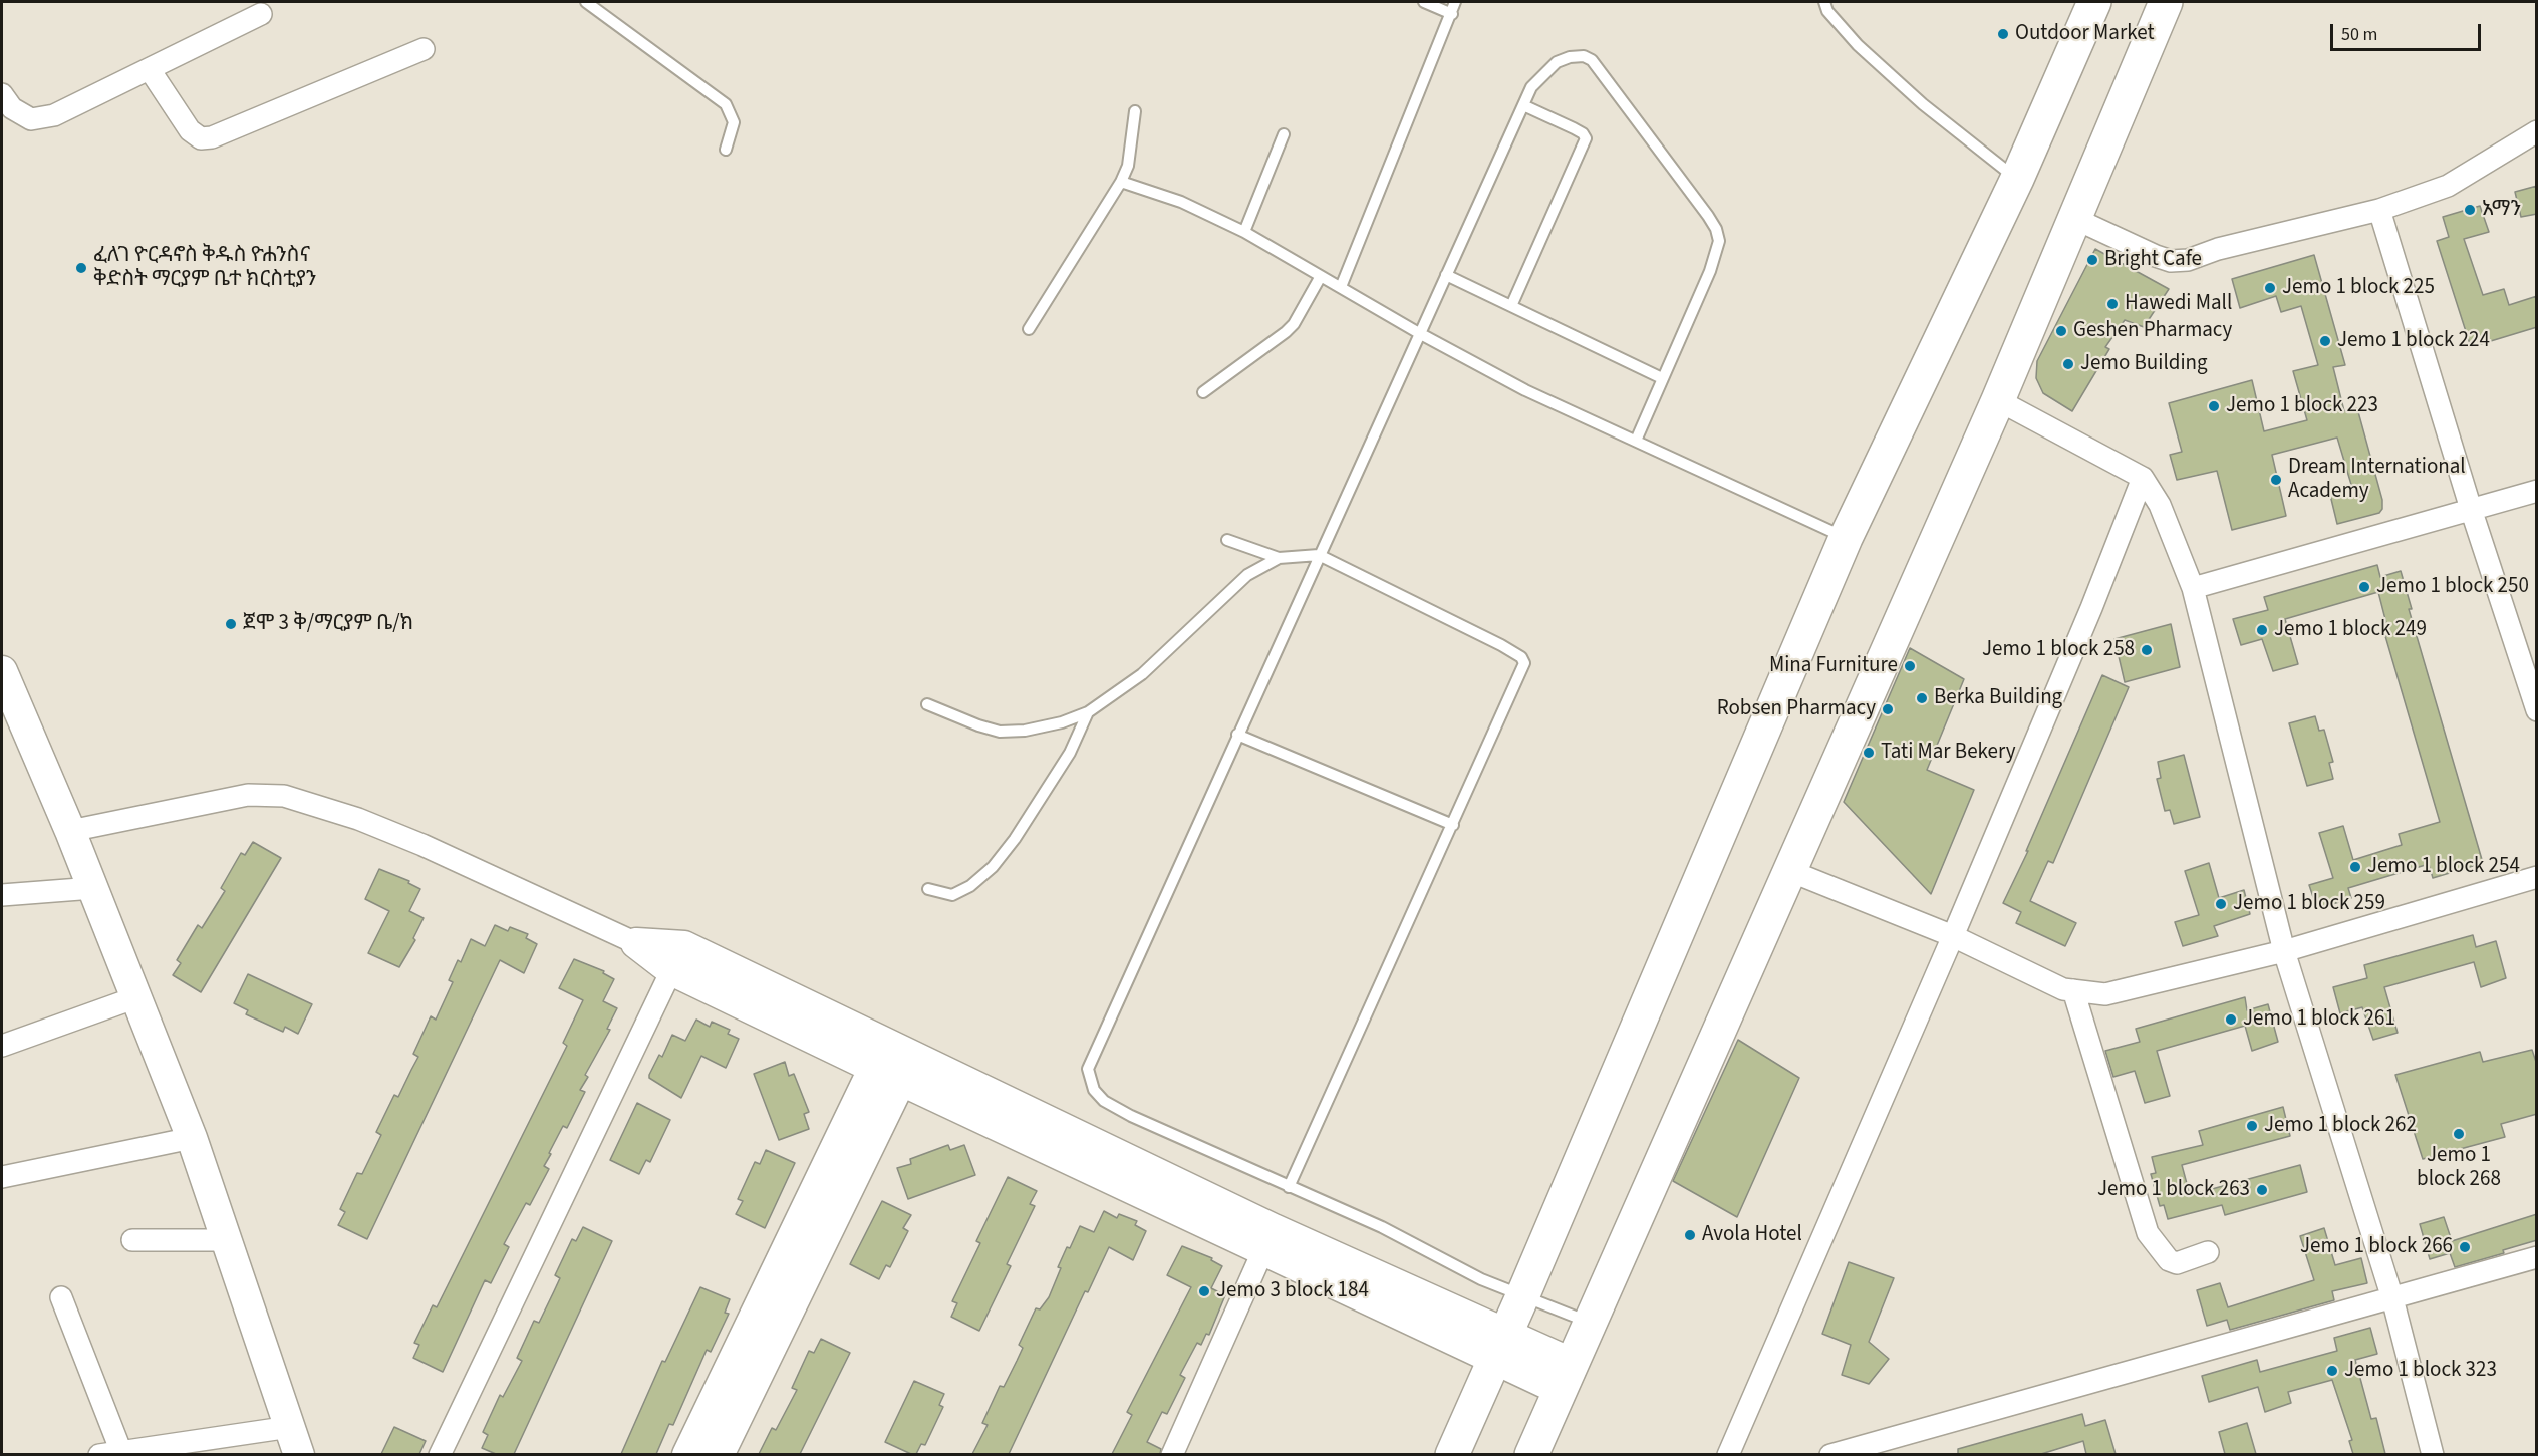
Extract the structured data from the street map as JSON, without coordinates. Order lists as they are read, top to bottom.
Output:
{
  "places": [
    "Outdoor Market",
    "አማን",
    "Bright Cafe",
    "ፈለገ ዮርዳኖስ ቅዱስ ዮሐንስና ቅድስት ማርያም ቤተ ክርስቲያን",
    "Jemo 1 block 225",
    "Hawedi Mall",
    "Geshen Pharmacy",
    "Jemo 1 block 224",
    "Jemo Building",
    "Jemo 1 block 223",
    "Dream International Academy",
    "Jemo 1 block 250",
    "ጀሞ 3 ቅ/ማርያም ቤ/ክ",
    "Jemo 1 block 249",
    "Jemo 1 block 258",
    "Mina Furniture",
    "Berka Building",
    "Robsen Pharmacy",
    "Tati Mar Bekery",
    "Jemo 1 block 254",
    "Jemo 1 block 259",
    "Jemo 1 block 261",
    "Jemo 1 block 262",
    "Jemo 1 block 268",
    "Jemo 1 block 263",
    "Avola Hotel",
    "Jemo 1 block 266",
    "Jemo 3 block 184",
    "Jemo 1 block 323"
  ],
  "scale_bar": "50 m"
}
